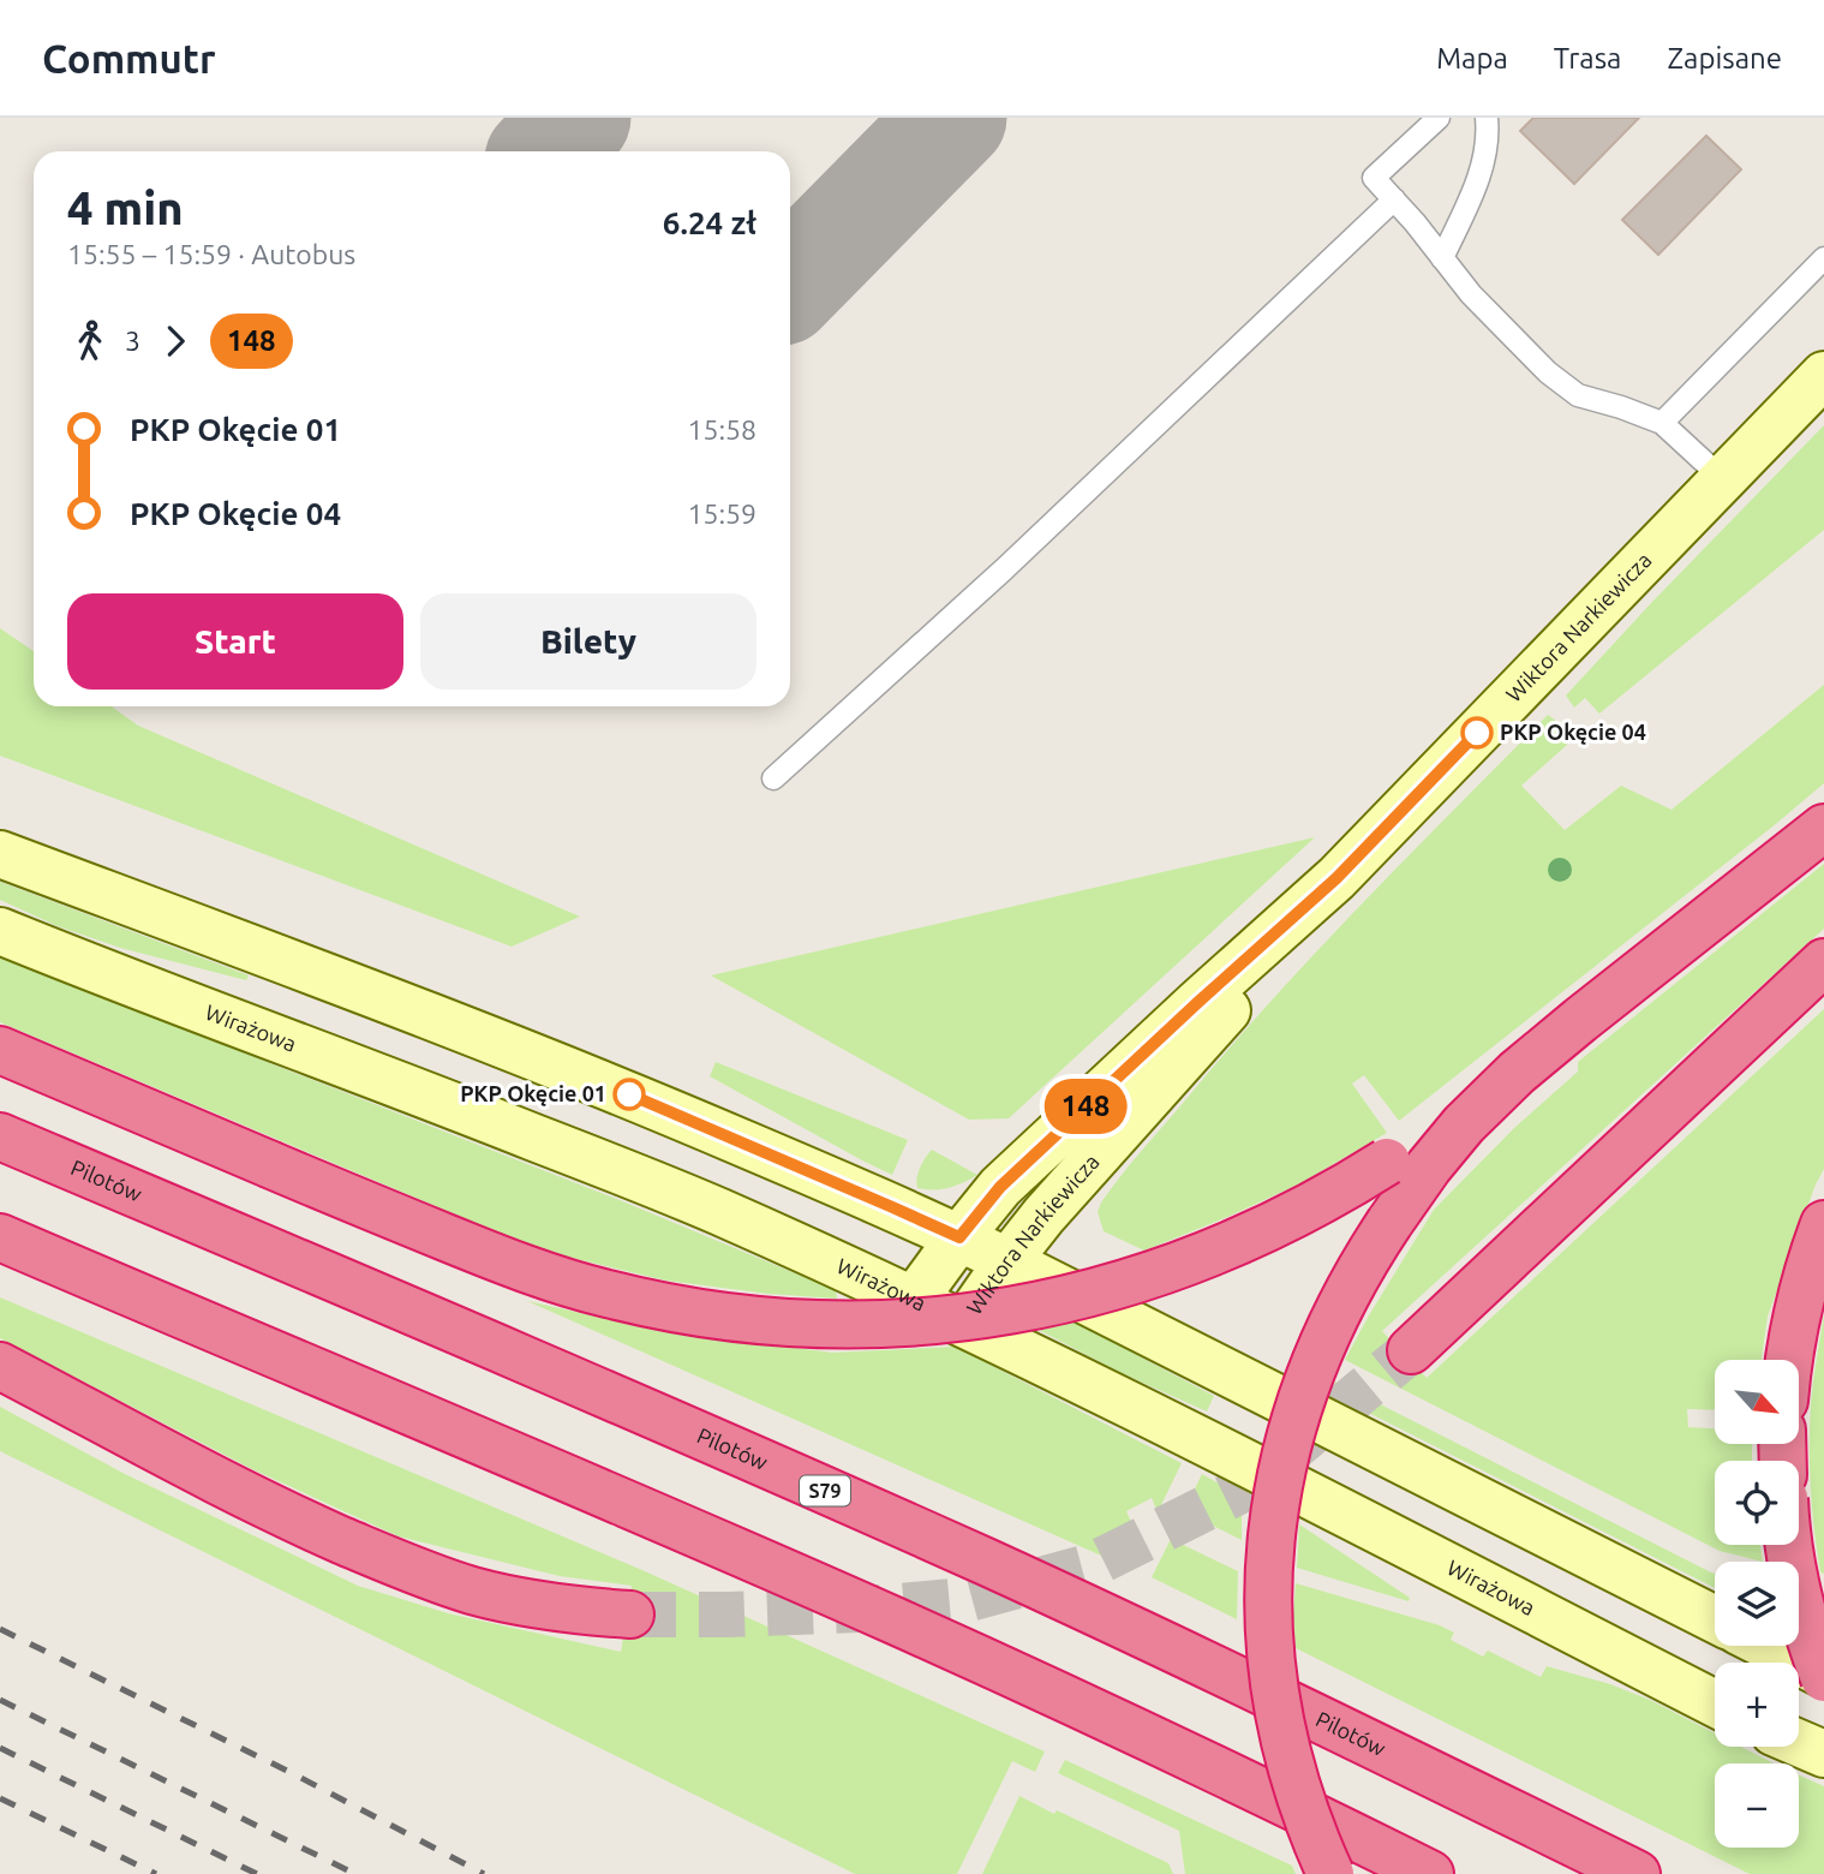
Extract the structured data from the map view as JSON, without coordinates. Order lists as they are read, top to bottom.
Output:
{
  "streets": {
    "highway": ["Pilotów", "S79"],
    "main road": ["Wiktora Narkiewicza", "Wirażowa"]
  },
  "crossings": [
    ["Wiktora Narkiewicza", "Wirażowa"]
  ],
  "places": ["PKP Okęcie 04", "PKP Okęcie 01"],
  "lines": ["bus line 148"],
  "north": "bottom right",
  "page": {
    "header": "Commutr",
    "nav": ["Mapa", "Trasa", "Zapisane"],
    "on_map": "148",
    "heading": ["4 min", "15:55 – 15:59 · Autobus", "6.24 zł"],
    "legs": ["3", "148"],
    "list": [
      {
        "name": "PKP Okęcie 01",
        "value": "15:58"
      },
      {
        "name": "PKP Okęcie 04",
        "value": "15:59"
      }
    ],
    "buttons": ["Start", "Bilety"],
    "map_buttons": ["+", "−"]
  }
}
